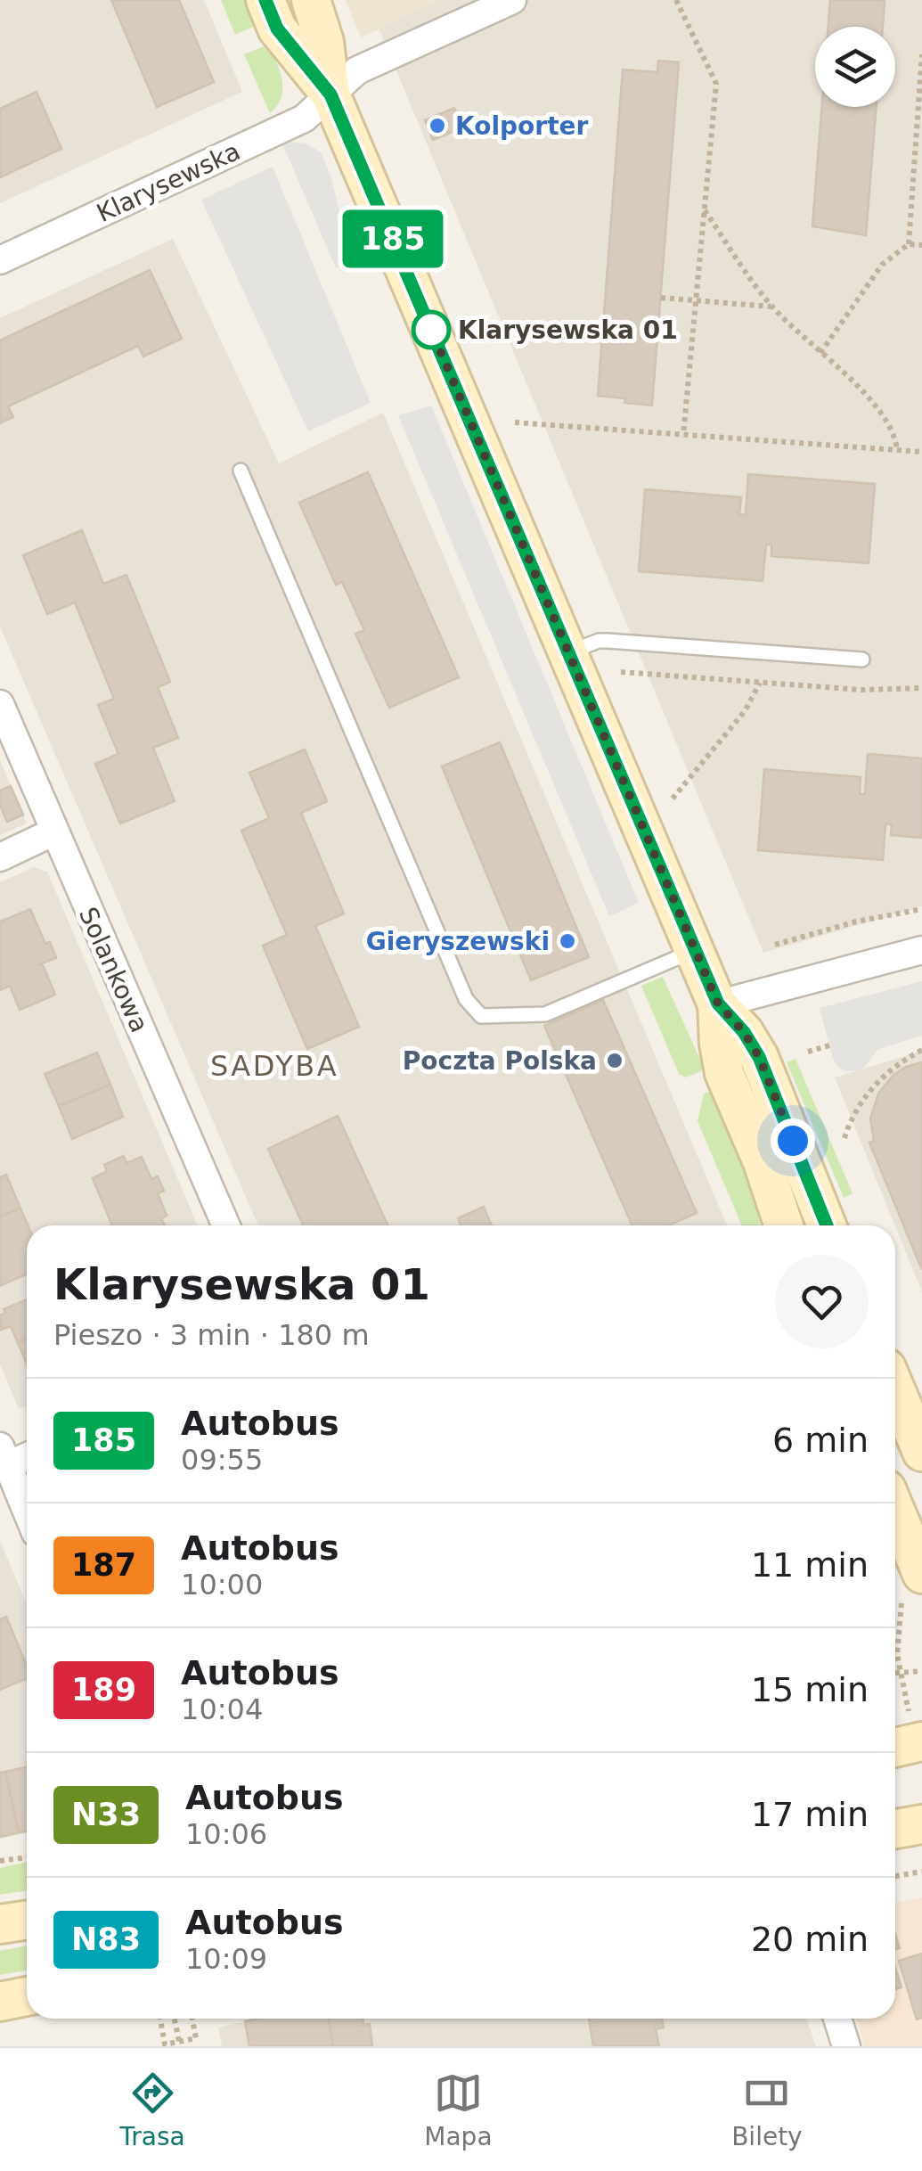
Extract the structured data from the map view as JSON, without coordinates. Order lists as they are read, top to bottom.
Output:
{
  "streets": {
    "street": ["Klarysewska", "Solankowa"]
  },
  "districts": ["SADYBA"],
  "places": [
    "Kolporter",
    "Klarysewska 01",
    "Gieryszewski",
    "Poczta Polska"
  ],
  "lines": ["bus line 185"],
  "page": {
    "on_map": "185",
    "heading": ["Klarysewska 01", "Pieszo · 3 min · 180 m"],
    "list": [
      {
        "mark": "185",
        "name": "Autobus",
        "note": "09:55",
        "value": "6 min"
      },
      {
        "mark": "187",
        "name": "Autobus",
        "note": "10:00",
        "value": "11 min"
      },
      {
        "mark": "189",
        "name": "Autobus",
        "note": "10:04",
        "value": "15 min"
      },
      {
        "mark": "N33",
        "name": "Autobus",
        "note": "10:06",
        "value": "17 min"
      },
      {
        "mark": "N83",
        "name": "Autobus",
        "note": "10:09",
        "value": "20 min"
      }
    ],
    "tabs": ["Trasa", "Mapa", "Bilety"]
  }
}
